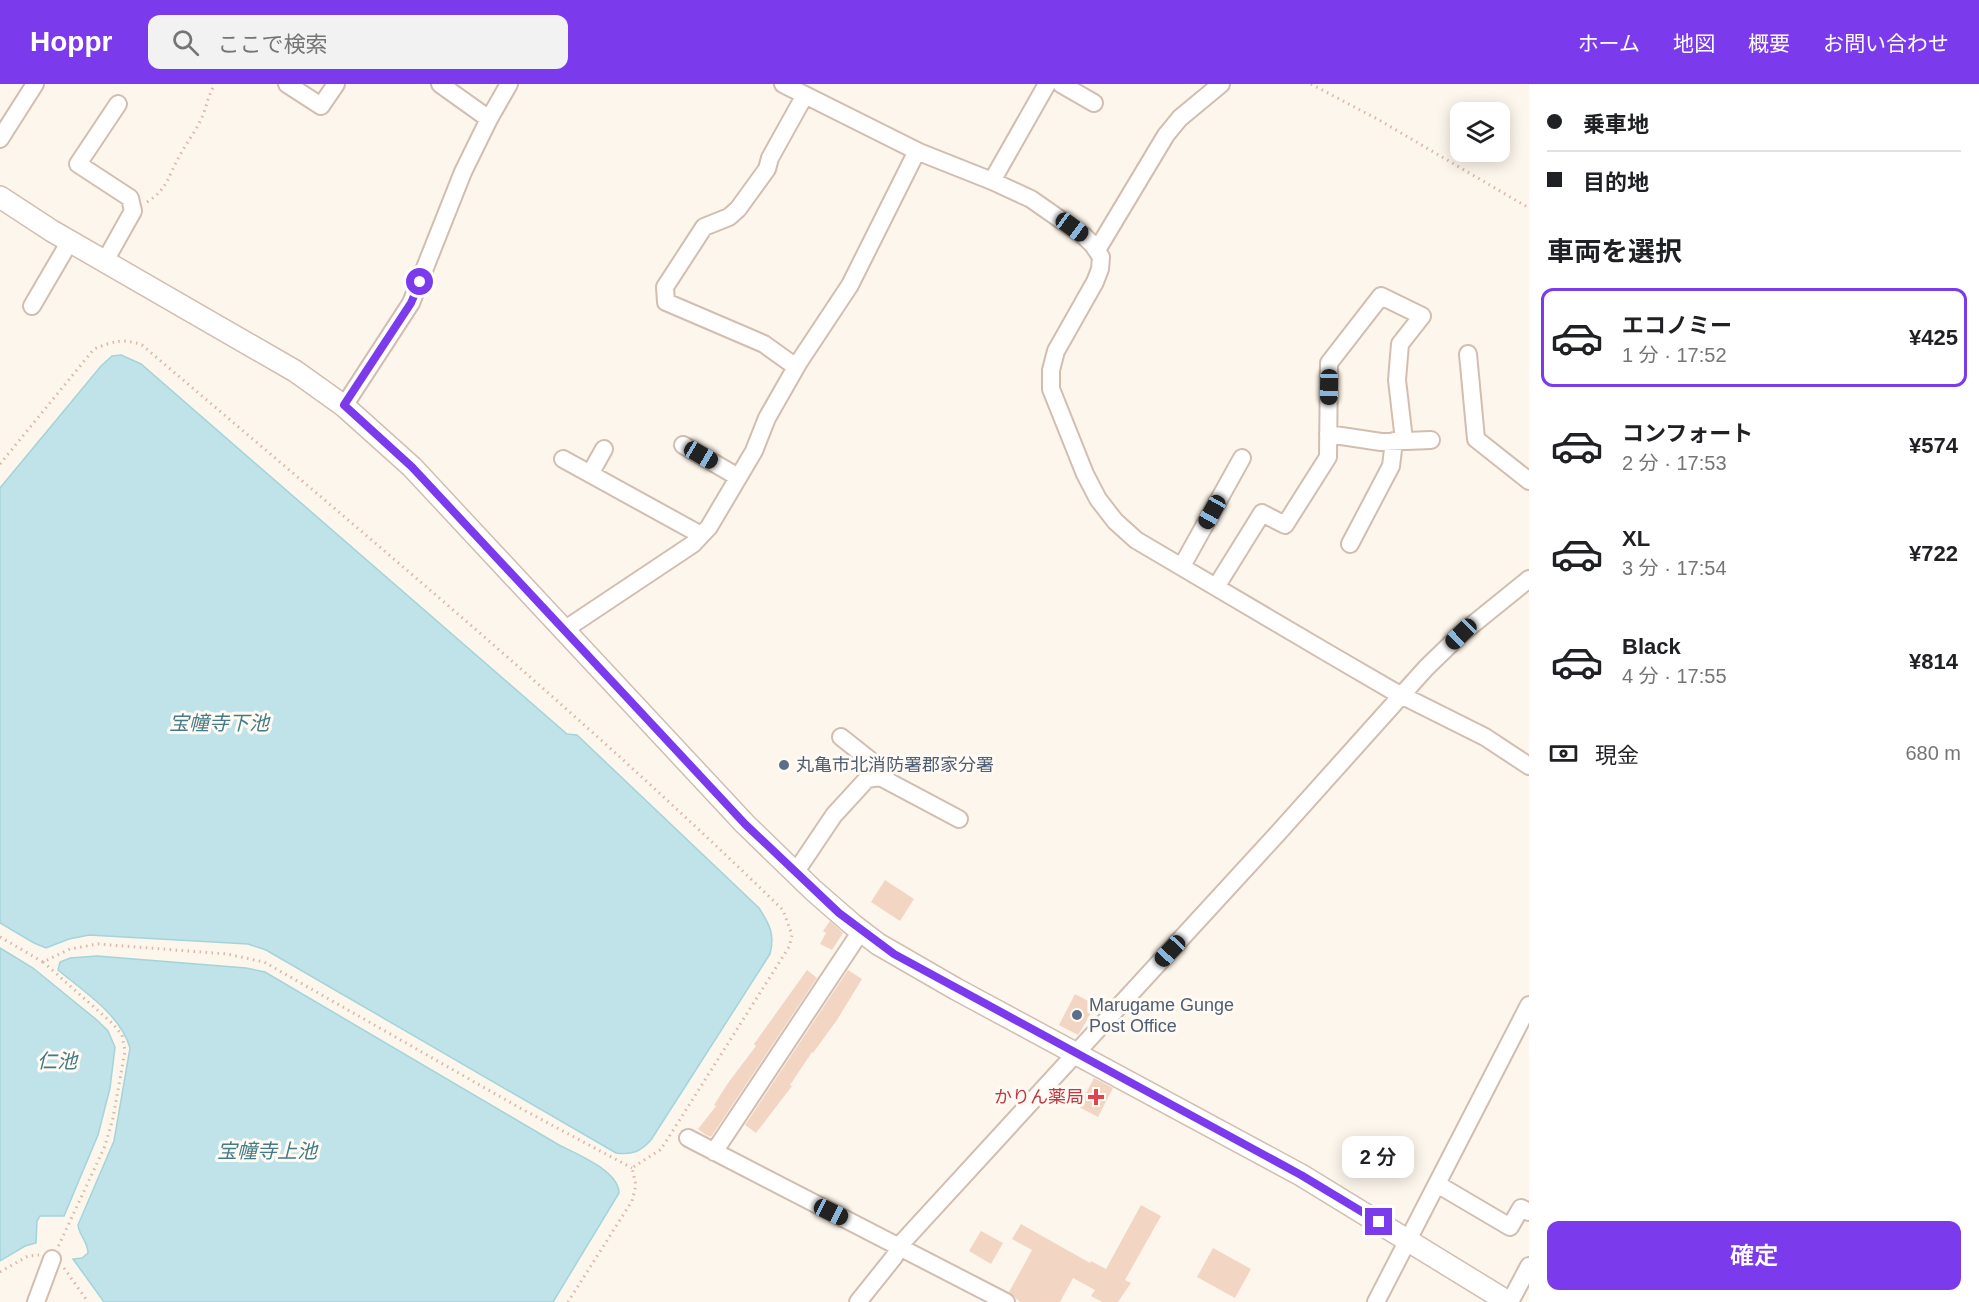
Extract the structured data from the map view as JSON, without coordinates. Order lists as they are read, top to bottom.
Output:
{
  "water": ["宝幢寺下池", "仁池", "宝幢寺上池"],
  "places": {
    "other": ["丸亀市北消防署郡家分署", "Marugame Gunge Post Office"],
    "health": ["かりん薬局"]
  },
  "page": {
    "header": "Hoppr",
    "search": "ここで検索",
    "nav": [
      "ホーム",
      "地図",
      "概要",
      "お問い合わせ"
    ],
    "banner": ["乗車地", "目的地"],
    "heading": "車両を選択",
    "list": [
      {
        "name": "エコノミー",
        "note": "1 分 · 17:52",
        "value": "¥425"
      },
      {
        "name": "コンフォート",
        "note": "2 分 · 17:53",
        "value": "¥574"
      },
      {
        "name": "XL",
        "note": "3 分 · 17:54",
        "value": "¥722"
      },
      {
        "name": "Black",
        "note": "4 分 · 17:55",
        "value": "¥814"
      }
    ],
    "pay": ["現金", "680 m"],
    "bubble": "2 分",
    "buttons": "確定"
  }
}
